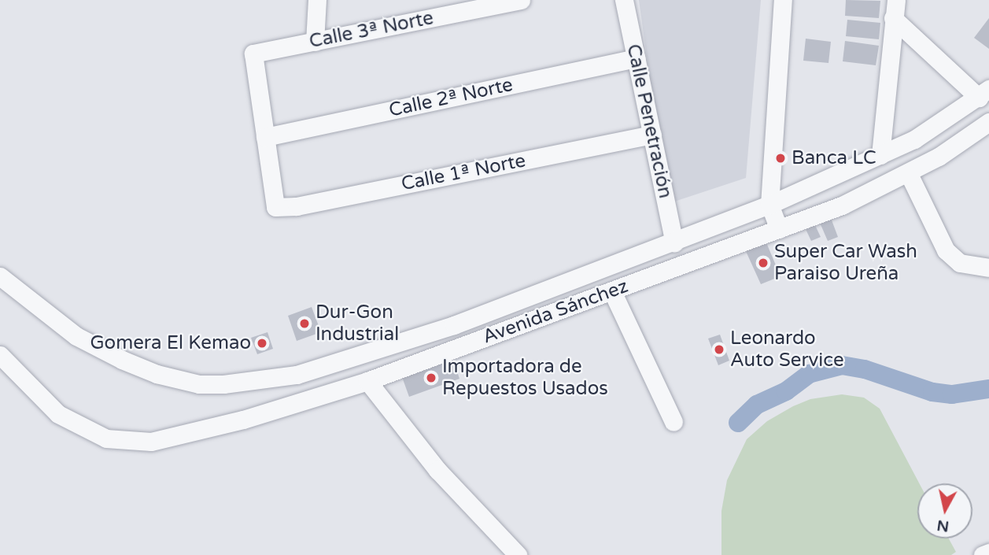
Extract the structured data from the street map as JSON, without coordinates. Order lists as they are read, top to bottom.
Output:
{
  "streets": {
    "street": [
      "Calle 3ª Norte",
      "Calle 2ª Norte",
      "Calle Penetración",
      "Calle 1ª Norte",
      "Avenida Sánchez"
    ]
  },
  "crossings": [
    ["Calle 3ª Norte", "Calle 2ª Norte"],
    ["Calle 3ª Norte", "Calle 1ª Norte"],
    ["Calle 2ª Norte", "Calle Penetración"],
    ["Calle 2ª Norte", "Calle 1ª Norte"],
    ["Calle Penetración", "Calle 1ª Norte"],
    ["Calle Penetración", "Avenida Sánchez"]
  ],
  "places": [
    "Banca LC",
    "Super Car Wash Paraiso Ureña",
    "Dur-Gon Industrial",
    "Gomera El Kemao",
    "Leonardo Auto Service",
    "Importadora de Repuestos Usados"
  ],
  "north": "bottom"
}
